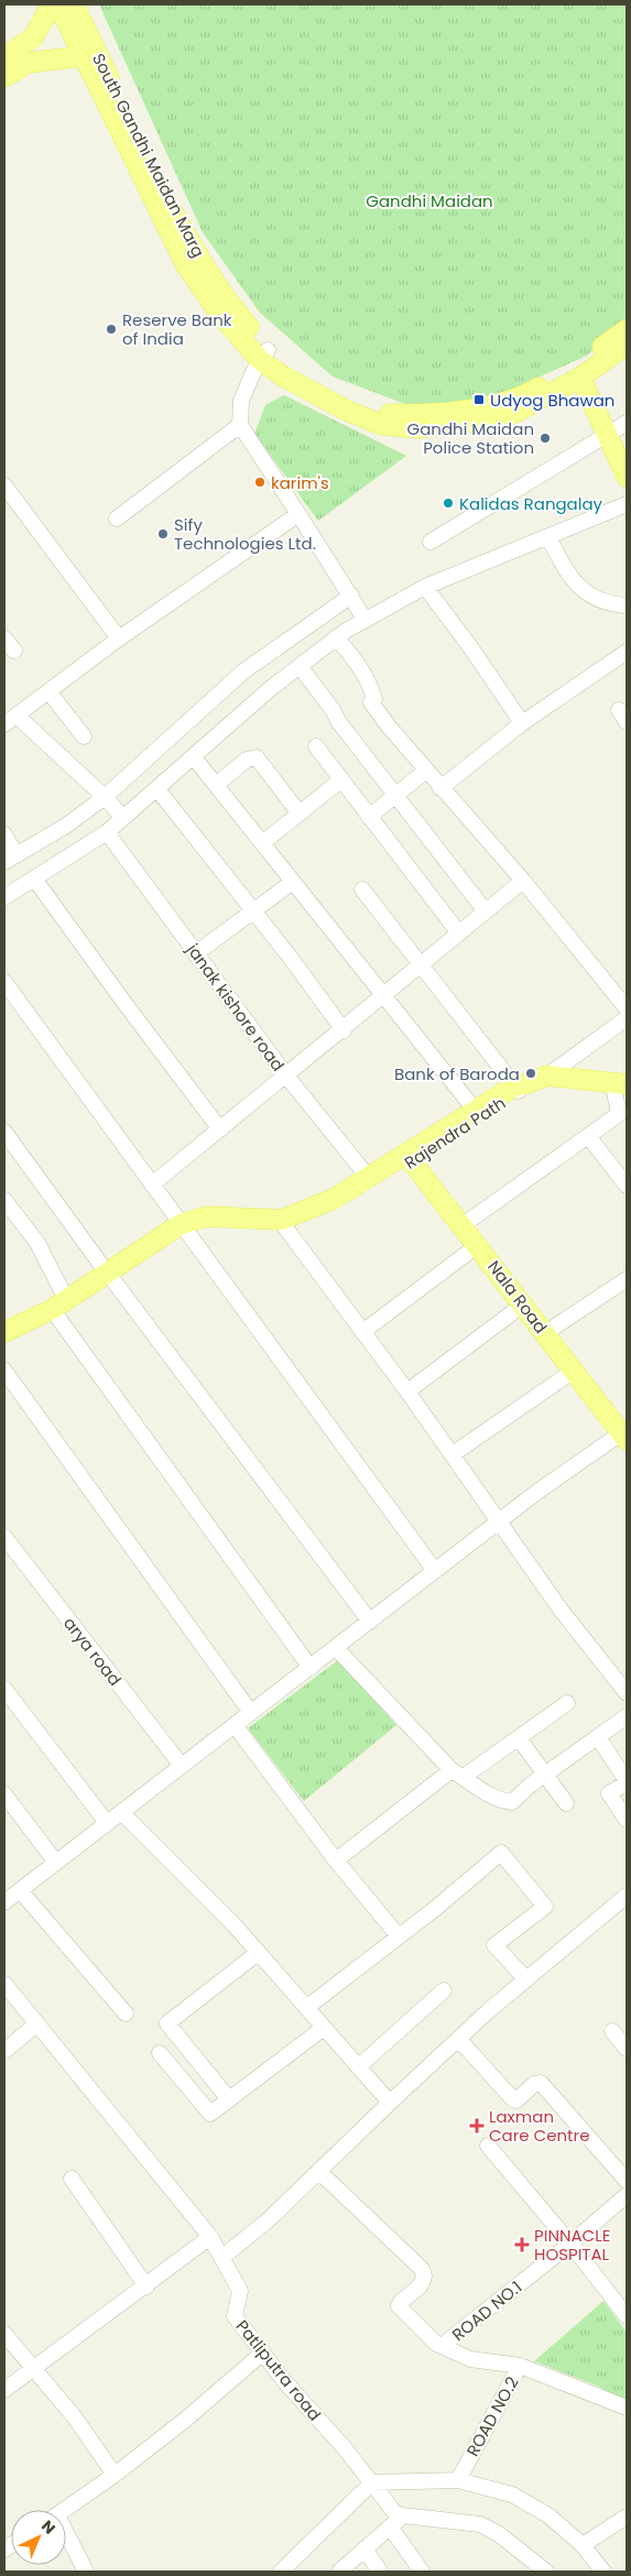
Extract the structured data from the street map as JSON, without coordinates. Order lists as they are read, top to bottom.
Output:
{
  "streets": {
    "main road": ["South Gandhi Maidan Marg", "Rajendra Path", "Nala Road"],
    "street": [
      "janak kishore road",
      "arya road",
      "ROAD NO.1",
      "Patliputra road",
      "ROAD NO.2"
    ]
  },
  "crossings": [
    ["janak kishore road", "Rajendra Path"],
    ["Rajendra Path", "Nala Road"],
    ["ROAD NO.1", "ROAD NO.2"]
  ],
  "parks": ["Gandhi Maidan"],
  "places": {
    "other": [
      "Reserve Bank of India",
      "Gandhi Maidan Police Station",
      "karim's",
      "Kalidas Rangalay",
      "Sify Technologies Ltd.",
      "Bank of Baroda"
    ],
    "transit": ["Udyog Bhawan"],
    "health": ["Laxman Care Centre", "PINNACLE HOSPITAL"]
  },
  "north": "top right"
}
